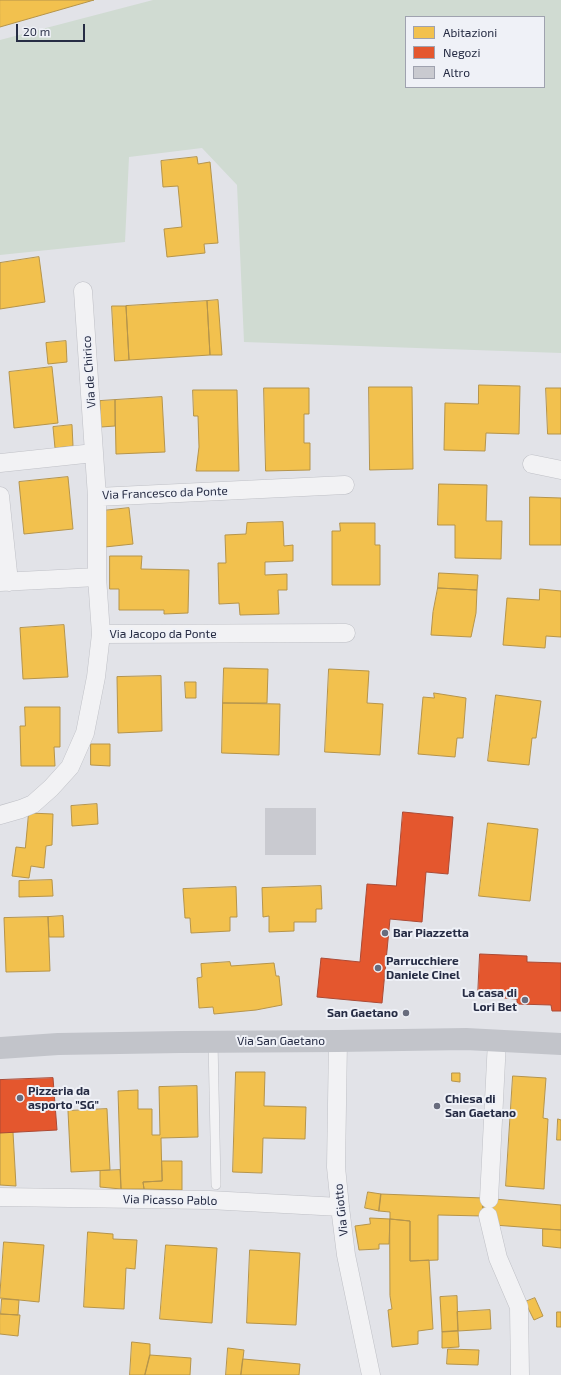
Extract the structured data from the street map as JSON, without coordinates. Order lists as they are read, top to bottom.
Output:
{
  "streets": {
    "street": [
      "Via de Chirico",
      "Via Francesco da Ponte",
      "Via Jacopo da Ponte",
      "Via San Gaetano",
      "Via Picasso Pablo",
      "Via Giotto"
    ]
  },
  "crossings": [
    ["Via de Chirico", "Via Francesco da Ponte"],
    ["Via Francesco da Ponte", "Via Jacopo da Ponte"],
    ["Via San Gaetano", "Via Giotto"],
    ["Via Picasso Pablo", "Via Giotto"]
  ],
  "places": [
    "Bar Piazzetta",
    "Parrucchiere Daniele Cinel",
    "La casa di Lori Bet",
    "San Gaetano",
    "Pizzeria da asporto \"SG\"",
    "Chiesa di San Gaetano"
  ],
  "legend": ["Abitazioni", "Negozi", "Altro"],
  "scale_bar": "20 m"
}
